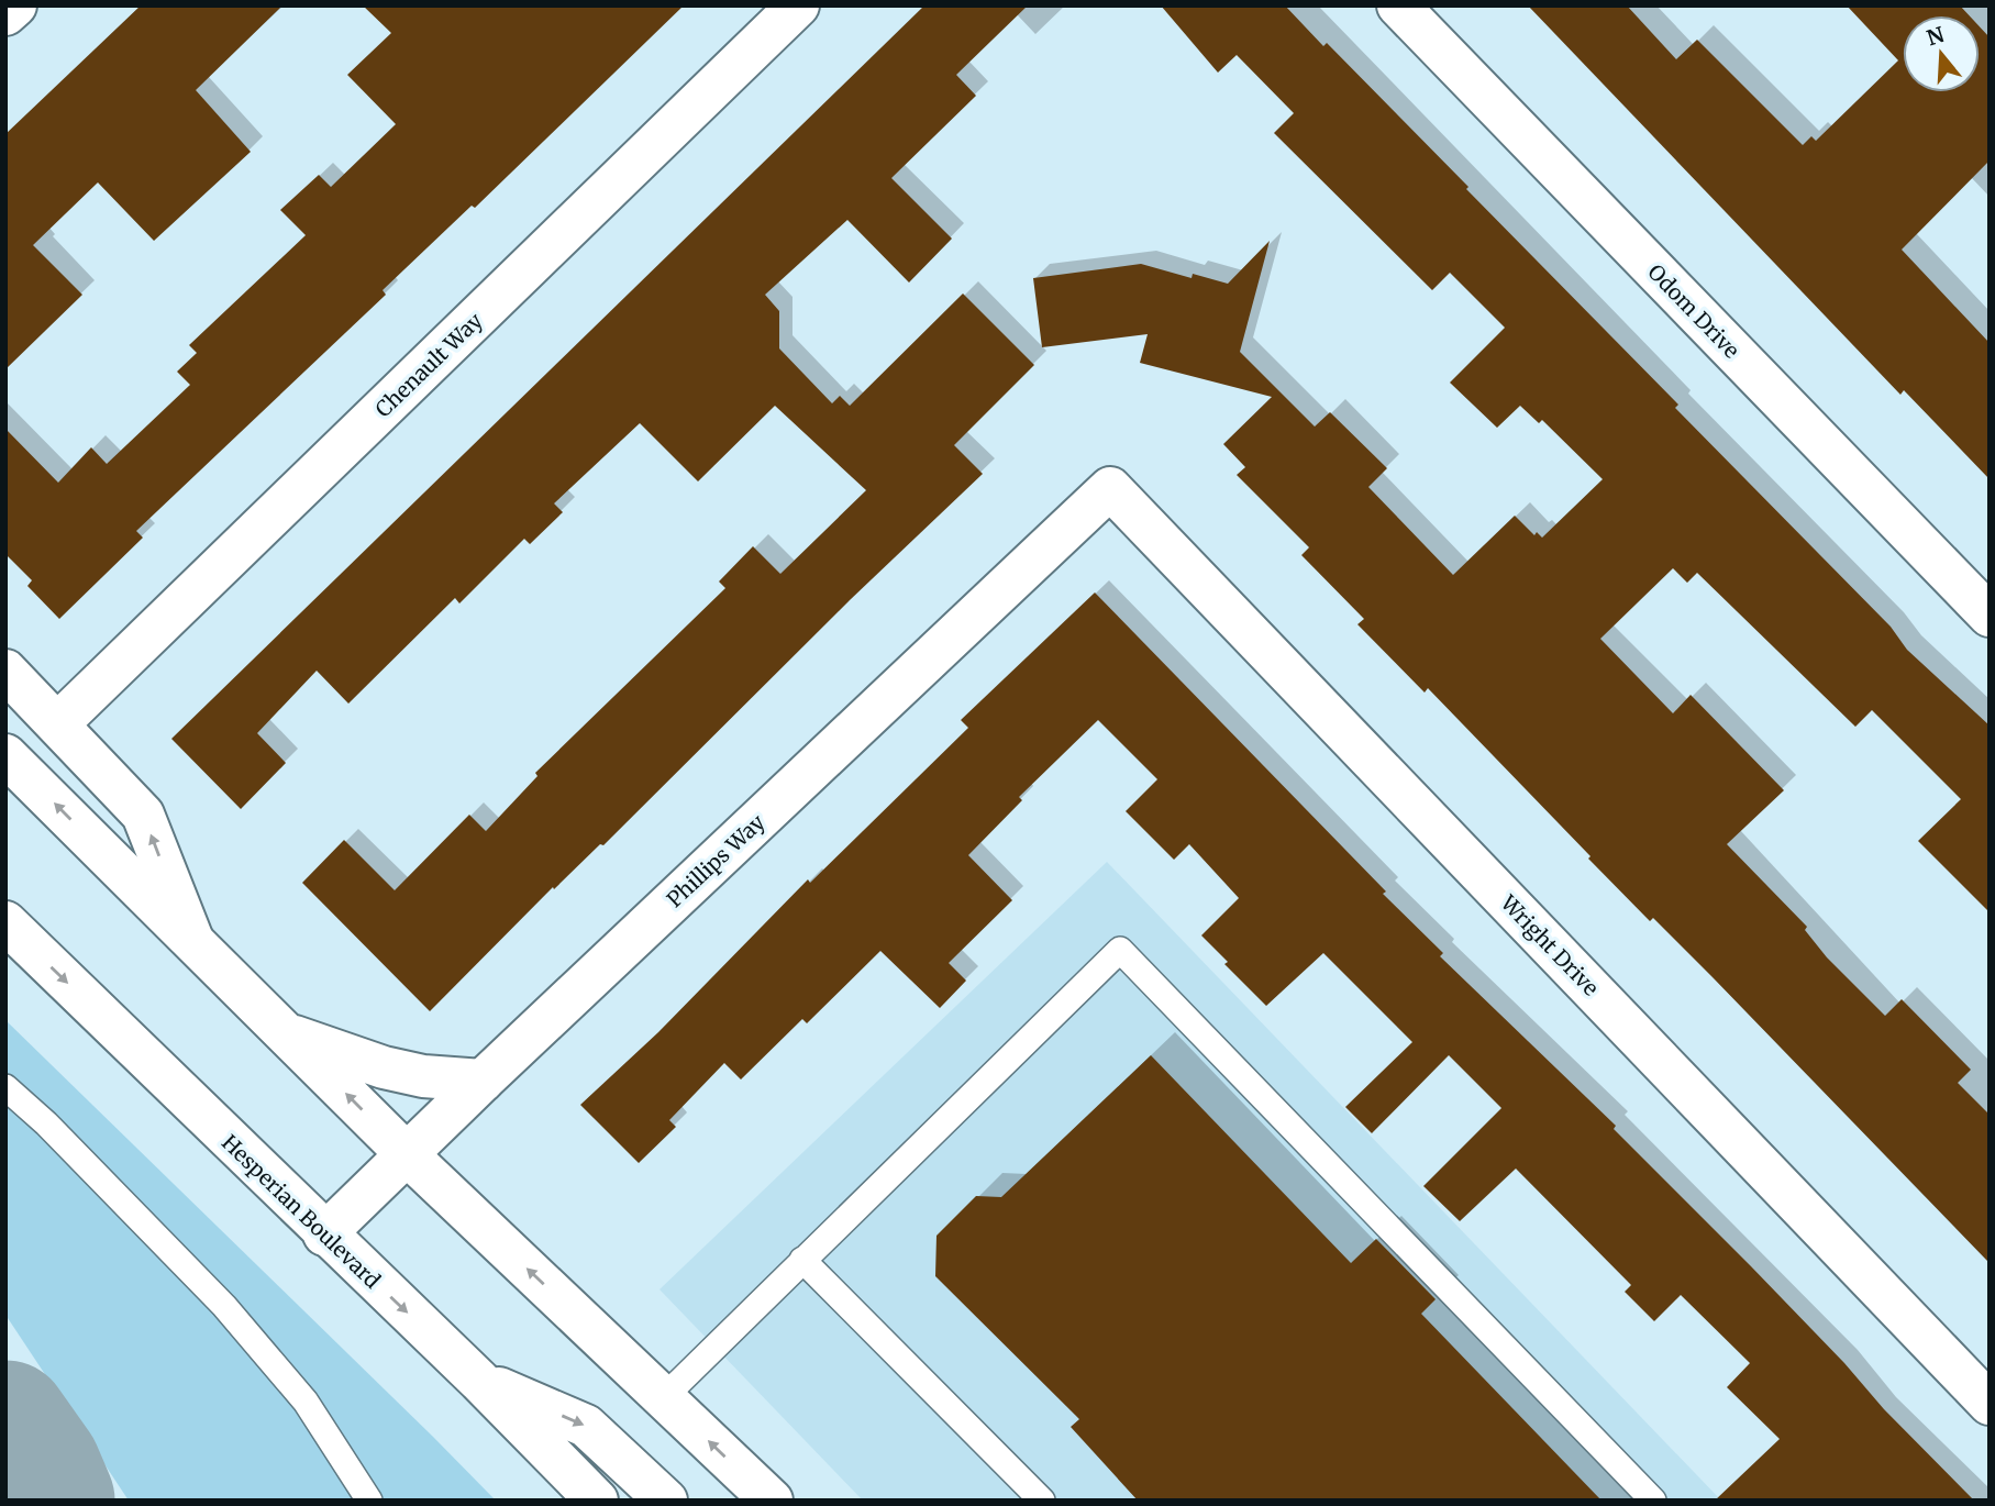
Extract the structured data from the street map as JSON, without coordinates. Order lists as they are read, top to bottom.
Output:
{
  "streets": {
    "street": [
      "Odom Drive",
      "Chenault Way",
      "Phillips Way",
      "Wright Drive",
      "Hesperian Boulevard"
    ]
  },
  "crossings": [
    ["Phillips Way", "Wright Drive"],
    ["Phillips Way", "Hesperian Boulevard"]
  ],
  "north": "top"
}
